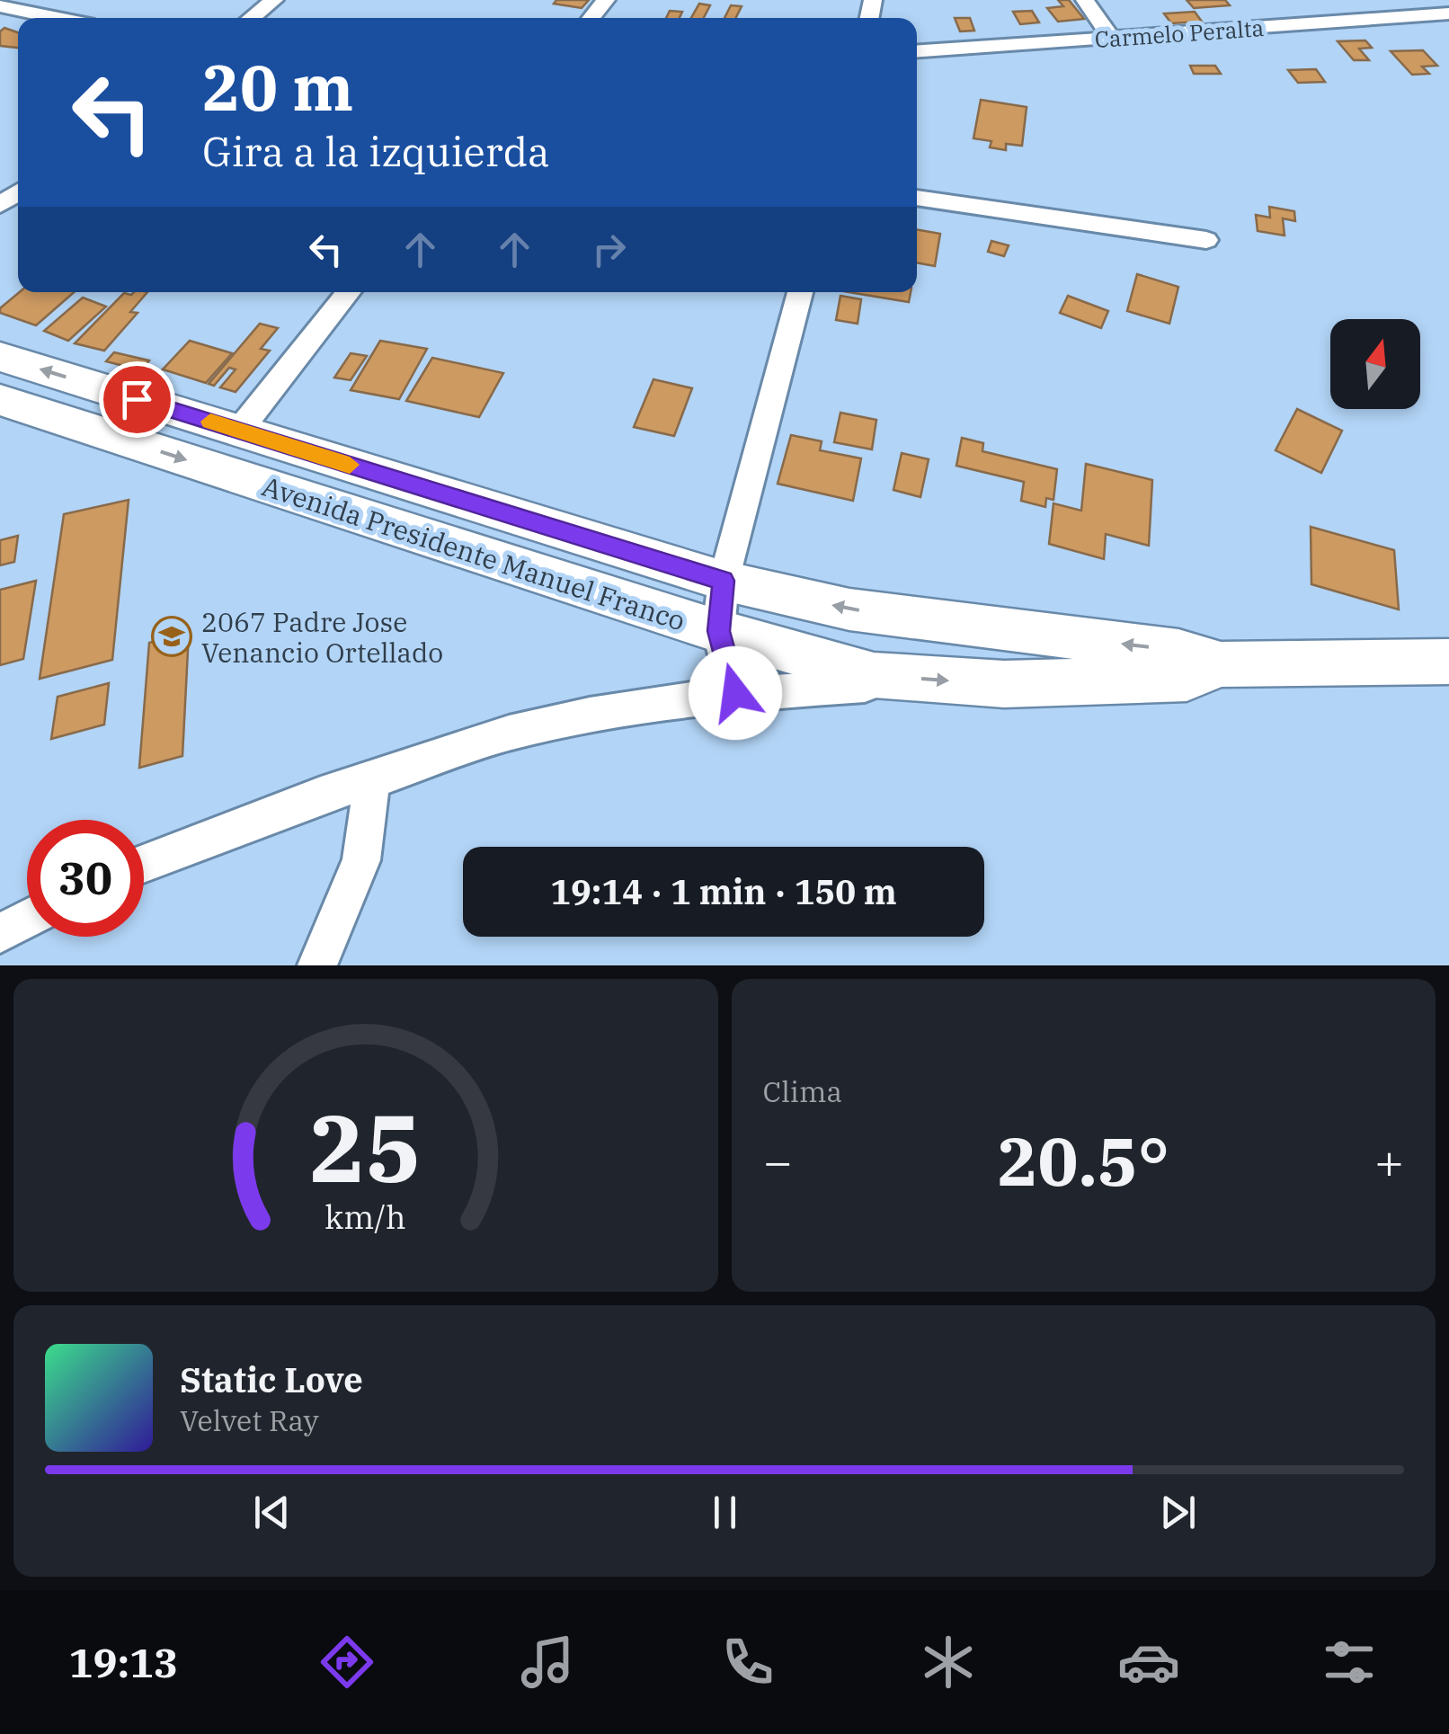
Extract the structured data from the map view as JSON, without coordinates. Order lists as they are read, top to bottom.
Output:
{
  "streets": {
    "main road": ["Avenida Presidente Manuel Franco"],
    "street": ["Carmelo Peralta"]
  },
  "places": {
    "school or university": ["2067 Padre Jose Venancio Ortellado"]
  },
  "north": "top",
  "page": {
    "turn": ["20 m", "Gira a la izquierda"],
    "limit": "30",
    "trip": "19:14 · 1 min · 150 m",
    "tile": "Clima",
    "heat": ["−", "20.5°", "+"],
    "song": ["Static Love", "Velvet Ray"],
    "tabs": "19:13",
    "gauge": ["25", "km/h"]
  }
}
